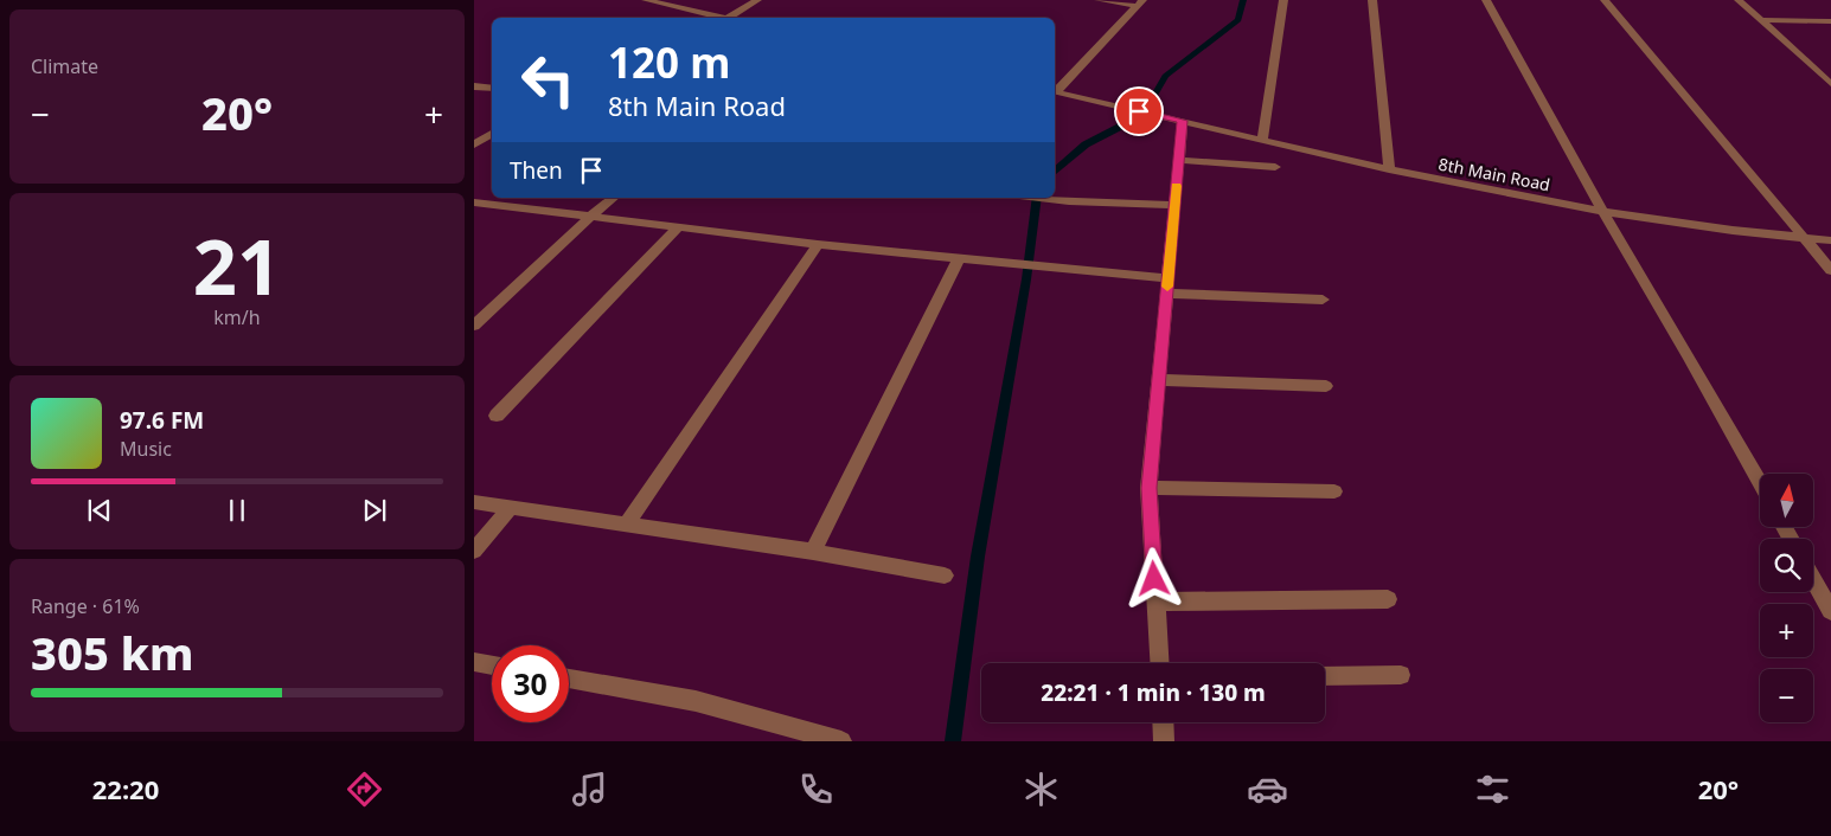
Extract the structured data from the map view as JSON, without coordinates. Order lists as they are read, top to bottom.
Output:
{
  "streets": {
    "street": ["8th Main Road"]
  },
  "north": "top",
  "page": {
    "tile": [
      "Climate",
      ["21", "km/h"],
      ["Range · 61%", "305 km"]
    ],
    "turn": ["120 m", "8th Main Road"],
    "heat": ["−", "20°", "+"],
    "then": "Then",
    "song": ["97.6 FM", "Music"],
    "map_buttons": ["+", "−"],
    "limit": "30",
    "trip": "22:21 · 1 min · 130 m",
    "tabs": ["22:20", "20°"]
  }
}
